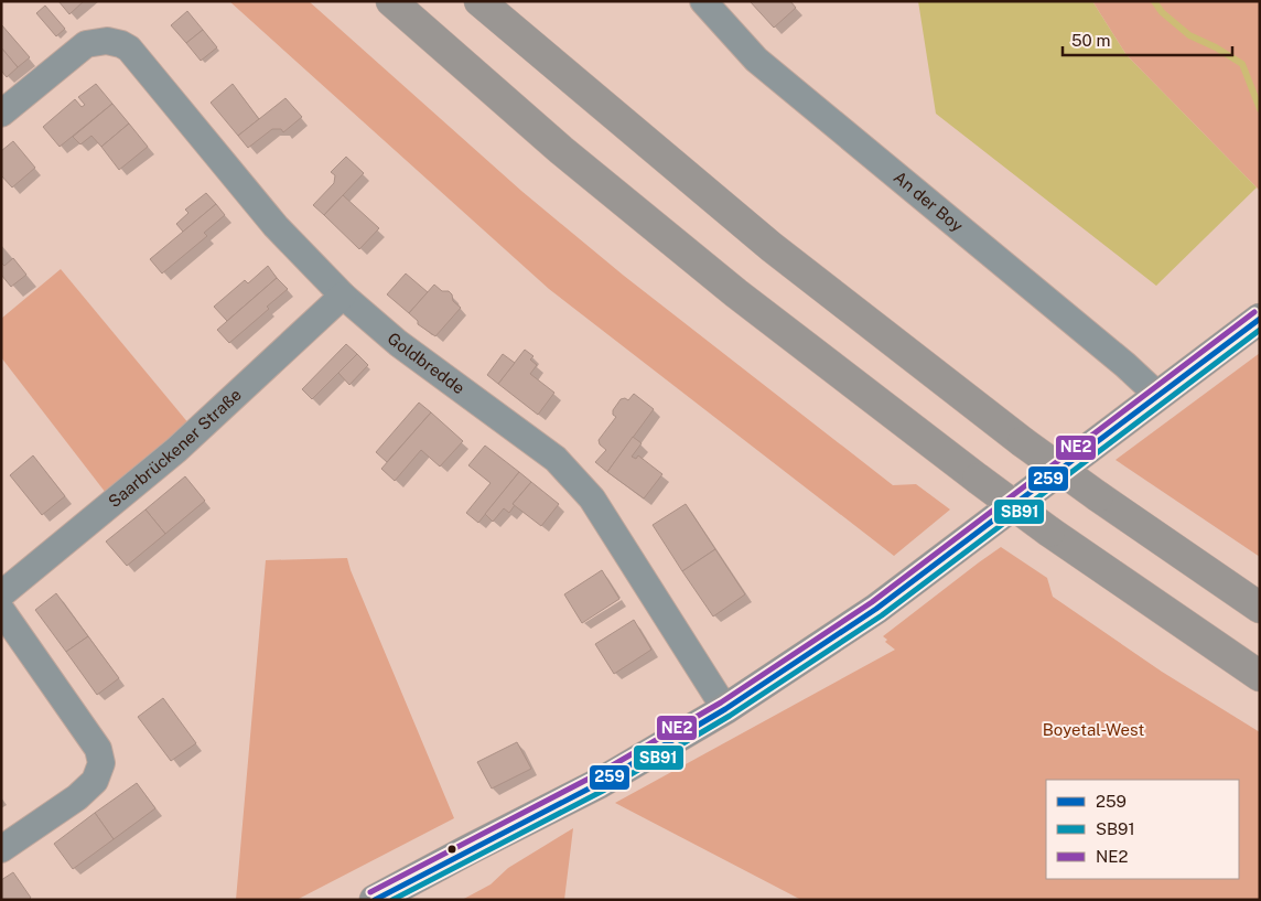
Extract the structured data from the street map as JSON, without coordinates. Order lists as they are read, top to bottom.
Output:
{
  "streets": {
    "street": ["An der Boy", "Goldbredde", "Saarbrückener Straße"]
  },
  "crossings": [
    ["Goldbredde", "Saarbrückener Straße"]
  ],
  "parks": ["Boyetal-West"],
  "lines": ["transit line NE2", "transit line 259", "transit line SB91"],
  "legend": ["259", "SB91", "NE2"],
  "scale_bar": "50 m"
}
